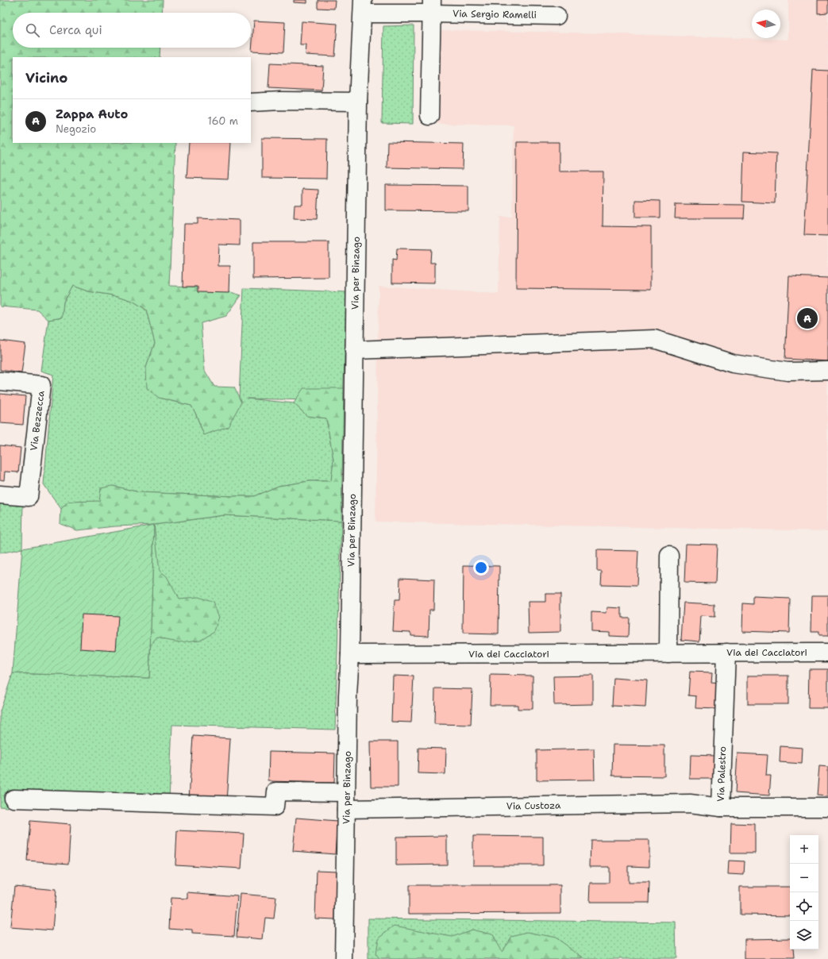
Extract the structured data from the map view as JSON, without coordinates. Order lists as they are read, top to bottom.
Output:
{
  "streets": {
    "street": [
      "Via Sergio Ramelli",
      "Via per Binzago",
      "Via Bezzecca",
      "Via dei Cacciatori",
      "Via Palestro",
      "Via Custoza"
    ]
  },
  "crossings": [
    ["Via Sergio Ramelli", "Via per Binzago"],
    ["Via per Binzago", "Via dei Cacciatori"],
    ["Via per Binzago", "Via Custoza"],
    ["Via dei Cacciatori", "Via Palestro"],
    ["Via Palestro", "Via Custoza"]
  ],
  "north": "left",
  "page": {
    "search": "Cerca qui",
    "heading": "Vicino",
    "list": [
      {
        "mark": "A",
        "name": "Zappa Auto",
        "note": "Negozio",
        "value": "160 m"
      }
    ],
    "pins": "A",
    "map_buttons": ["+", "−"]
  }
}
